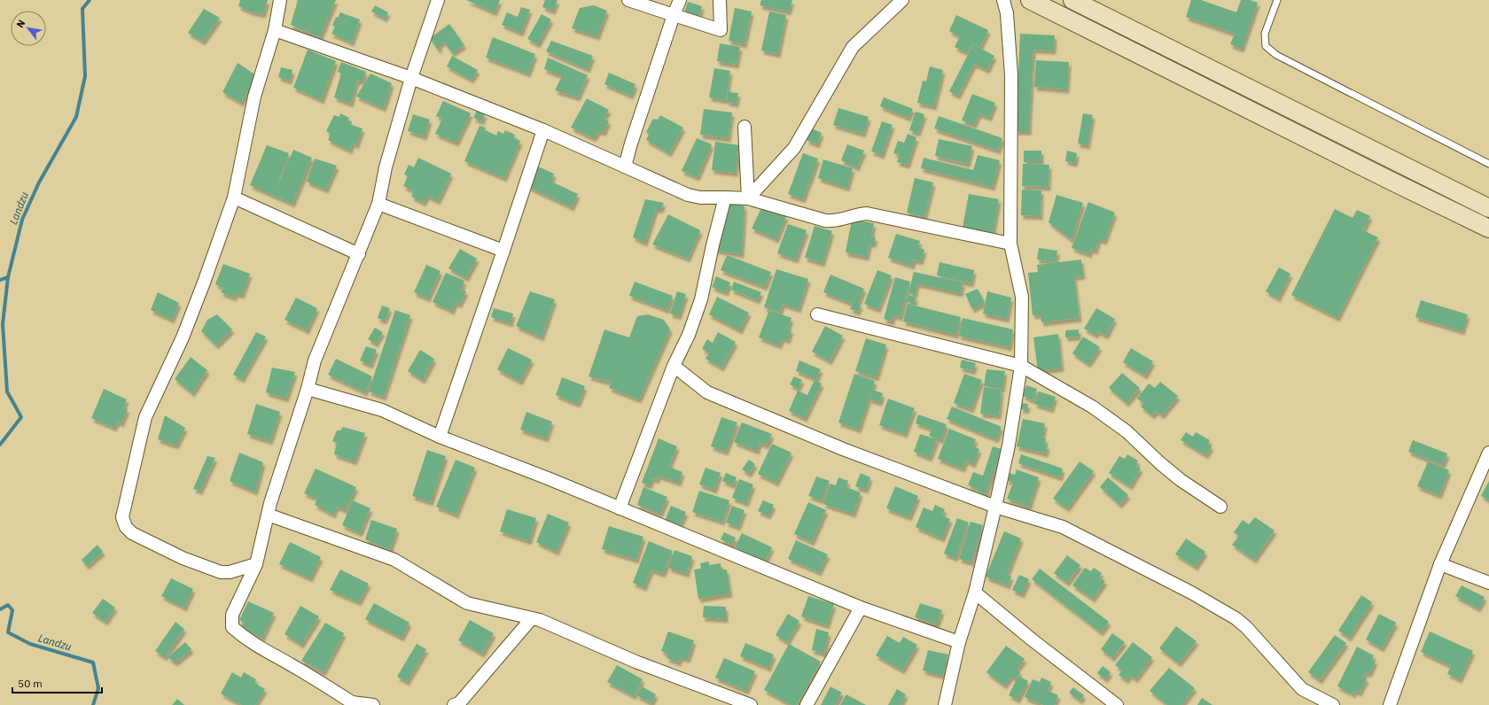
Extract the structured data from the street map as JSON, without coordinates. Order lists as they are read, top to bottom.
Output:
{
  "water": ["Landzu"],
  "scale_bar": "50 m",
  "north": "top left"
}
